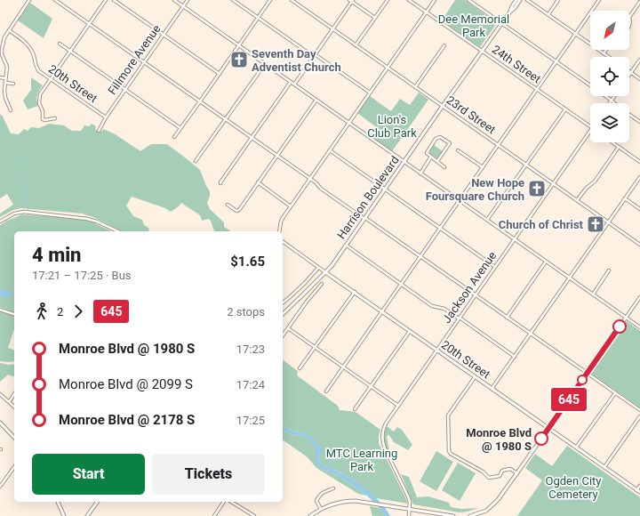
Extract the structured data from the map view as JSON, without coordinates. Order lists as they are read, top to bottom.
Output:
{
  "streets": {
    "main road": ["20th Street", "Harrison Boulevard"],
    "street": [
      "Fillmore Avenue",
      "24th Street",
      "23rd Street",
      "Jackson Avenue"
    ]
  },
  "crossings": [
    ["Fillmore Avenue", "20th Street"],
    ["24th Street", "Harrison Boulevard"],
    ["20th Street", "Harrison Boulevard"],
    ["20th Street", "Jackson Avenue"],
    ["23rd Street", "Harrison Boulevard"],
    ["23rd Street", "Jackson Avenue"]
  ],
  "parks": [
    "Dee Memorial Park",
    "Lion's Club Park",
    "MTC Learning Park",
    "Ogden City Cemetery"
  ],
  "places": {
    "church": ["Seventh Day Adventist Church", "New Hope Foursquare Church", "Church of Christ"],
    "other": ["Monroe Blvd @ 1980 S"]
  },
  "lines": ["bus line 645"],
  "north": "bottom left",
  "page": {
    "on_map": "645",
    "heading": ["4 min", "17:21 – 17:25 · Bus", "$1.65"],
    "legs": ["2", "645", "2 stops"],
    "list": [
      {
        "name": "Monroe Blvd @ 1980 S",
        "value": "17:23"
      },
      {
        "name": "Monroe Blvd @ 2099 S",
        "value": "17:24"
      },
      {
        "name": "Monroe Blvd @ 2178 S",
        "value": "17:25"
      }
    ],
    "buttons": ["Start", "Tickets"]
  }
}
